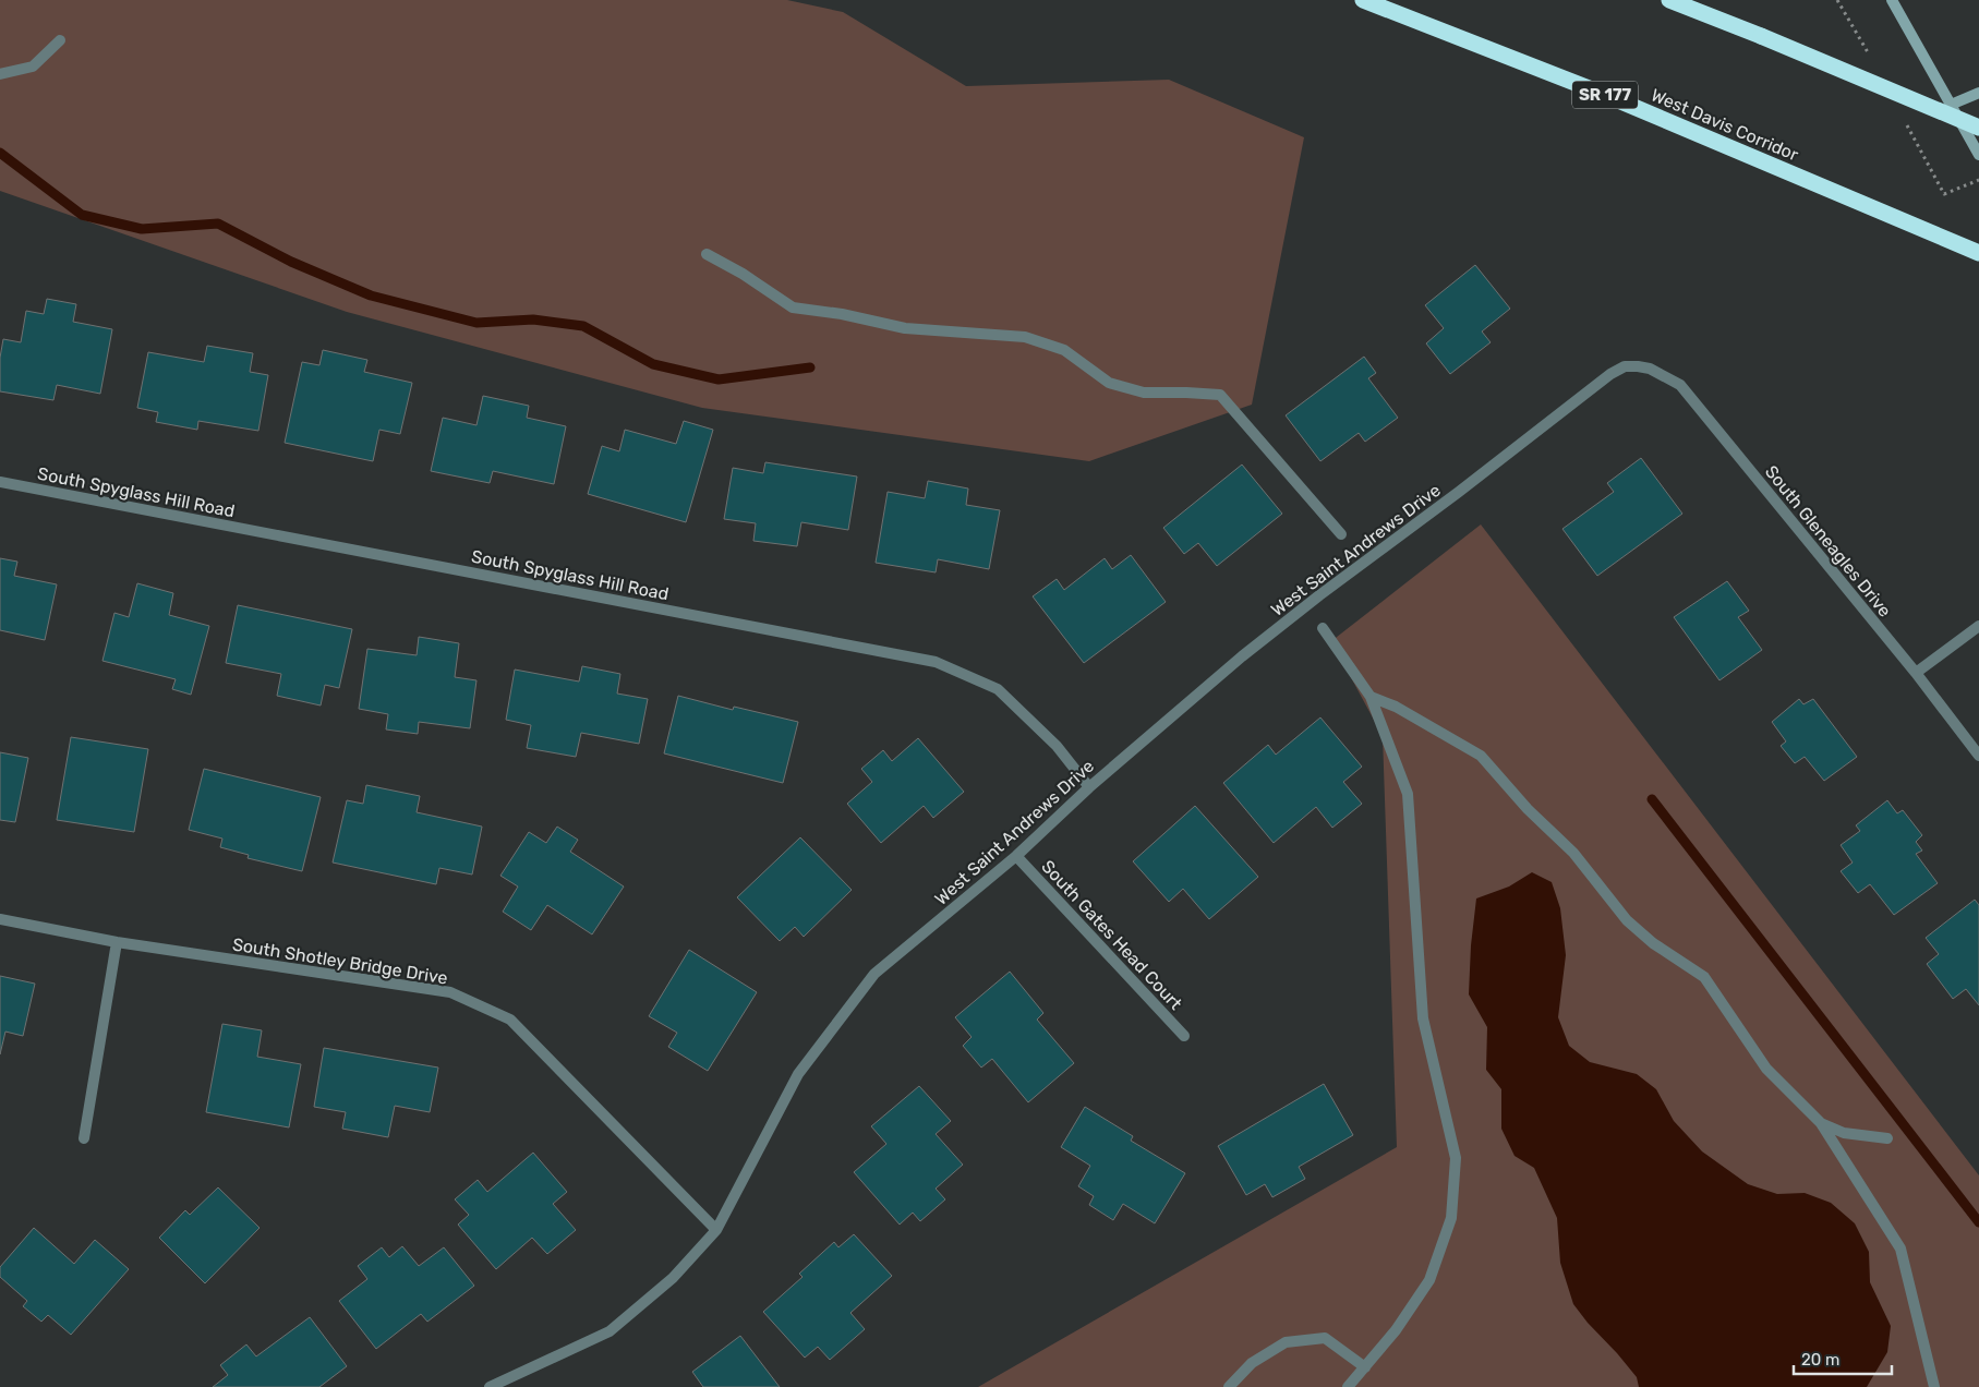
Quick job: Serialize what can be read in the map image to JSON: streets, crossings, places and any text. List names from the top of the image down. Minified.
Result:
{"streets":{"highway":["SR 177","West Davis Corridor"],"street":["South Spyglass Hill Road","South Gleneagles Drive","West Saint Andrews Drive","South Gates Head Court","South Shotley Bridge Drive"]},"crossings":[["South Spyglass Hill Road","West Saint Andrews Drive"],["South Gleneagles Drive","West Saint Andrews Drive"],["West Saint Andrews Drive","South Gates Head Court"],["West Saint Andrews Drive","South Shotley Bridge Drive"]],"scale_bar":"20 m"}
